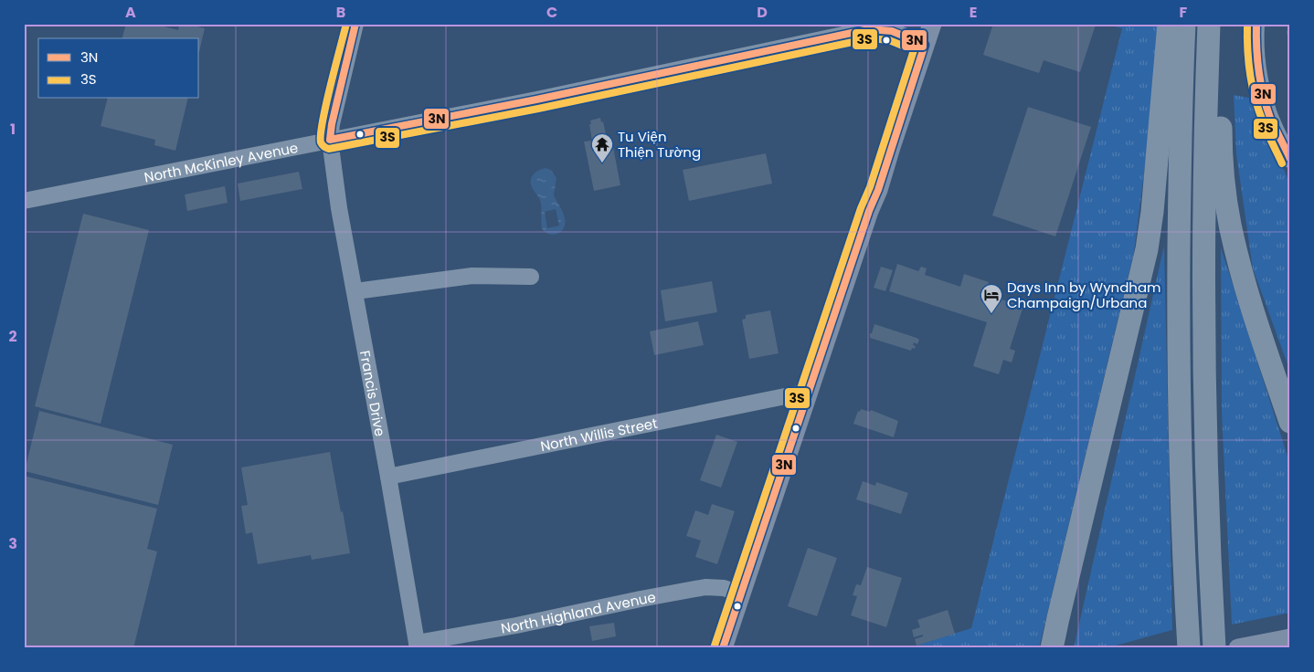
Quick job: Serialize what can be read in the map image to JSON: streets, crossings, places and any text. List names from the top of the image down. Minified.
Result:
{"streets":{"street":["North McKinley Avenue","Francis Drive","North Willis Street","North Highland Avenue"]},"crossings":[["North McKinley Avenue","Francis Drive"],["Francis Drive","North Willis Street"],["Francis Drive","North Highland Avenue"]],"places":{"temple":["Tu Viện Thiện Tường"],"hotel":["Days Inn by Wyndham Champaign/Urbana"]},"lines":["transit line 3N","transit line 3S"],"legend":["3N","3S"],"grid":{"columns":["A","B","C","D","E","F"],"rows":["1","2","3"]}}
